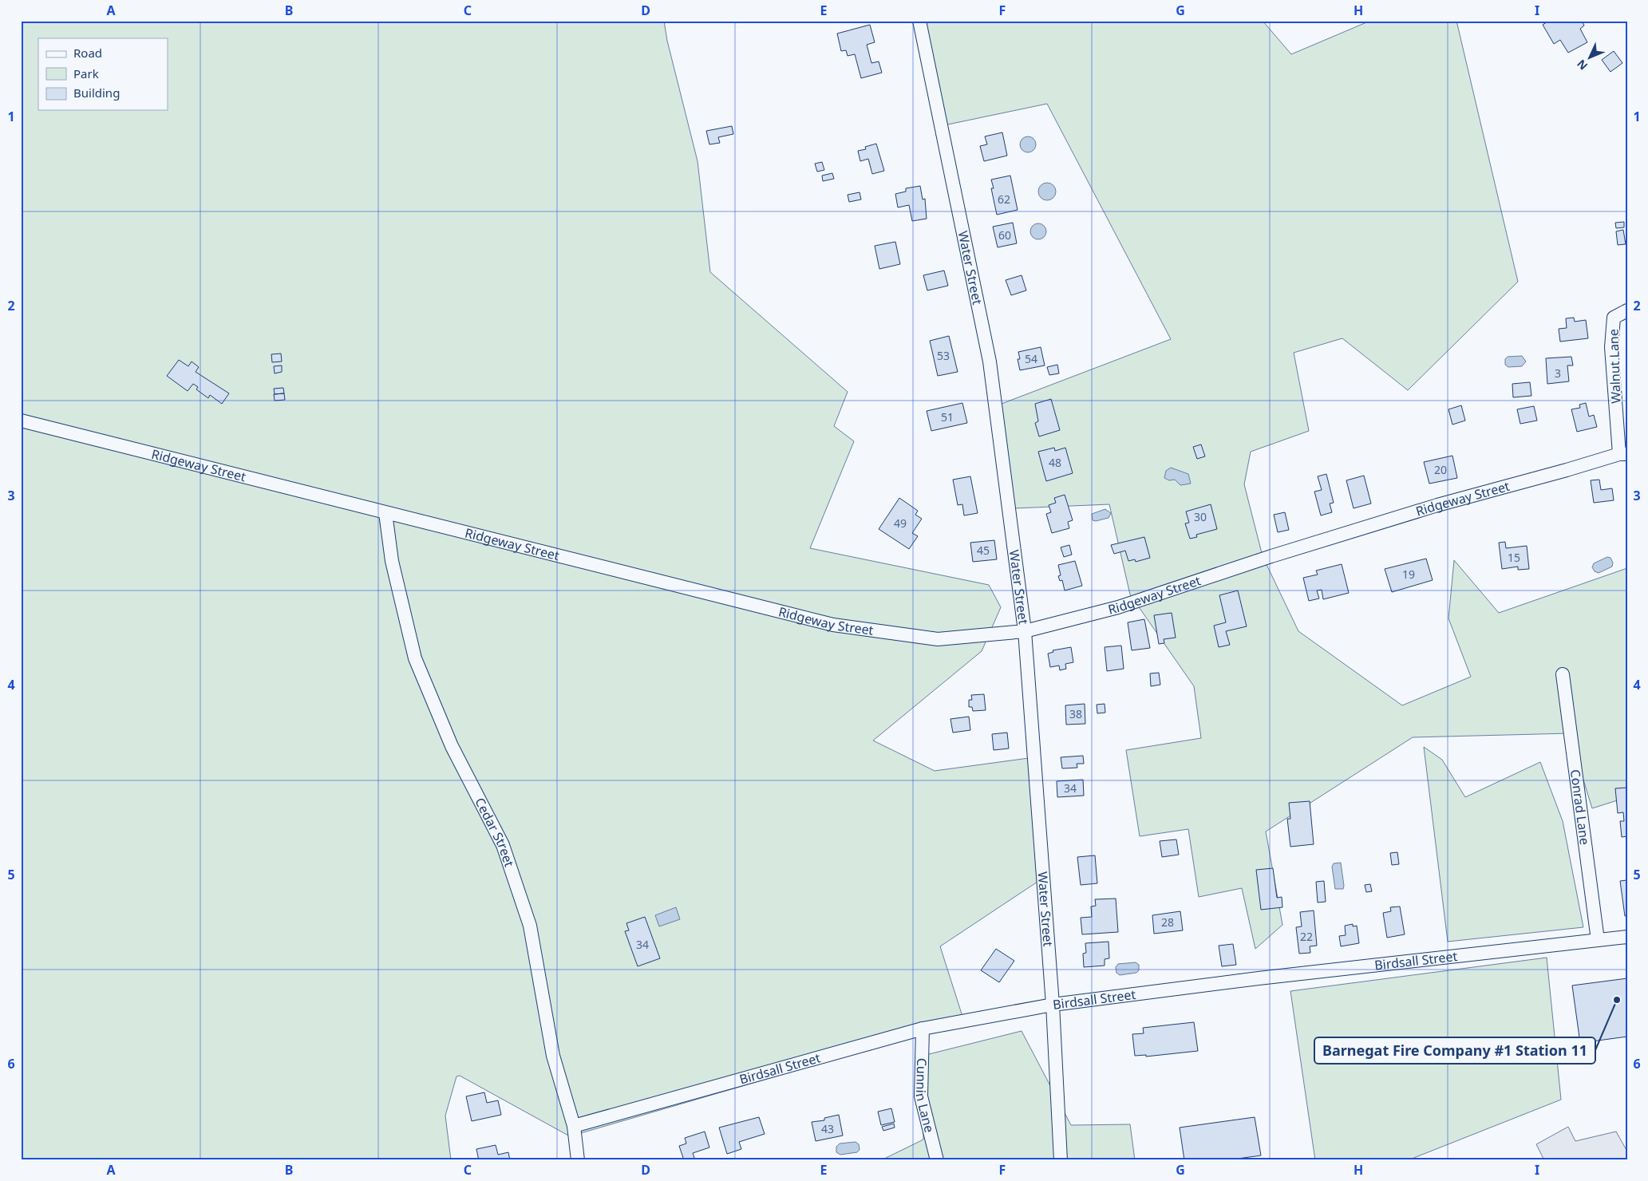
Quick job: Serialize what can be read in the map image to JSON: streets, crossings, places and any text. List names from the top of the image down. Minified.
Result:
{"streets":{"street":["Water Street","Walnut Lane","Ridgeway Street","Conrad Lane","Cedar Street","Birdsall Street","Cunnin Lane"]},"crossings":[["Water Street","Ridgeway Street"],["Water Street","Birdsall Street"],["Walnut Lane","Ridgeway Street"],["Ridgeway Street","Cedar Street"],["Conrad Lane","Birdsall Street"],["Cedar Street","Birdsall Street"],["Birdsall Street","Cunnin Lane"]],"places":["Barnegat Fire Company #1 Station 11"],"house_numbers":["62","60","53","54","3","51","48","20","30","49","45","15","19","38","34","28","22","34","43"],"legend":["Road","Park","Building"],"north":"bottom left","grid":{"columns":["A","B","C","D","E","F","G","H","I"],"rows":["1","2","3","4","5","6"]}}
